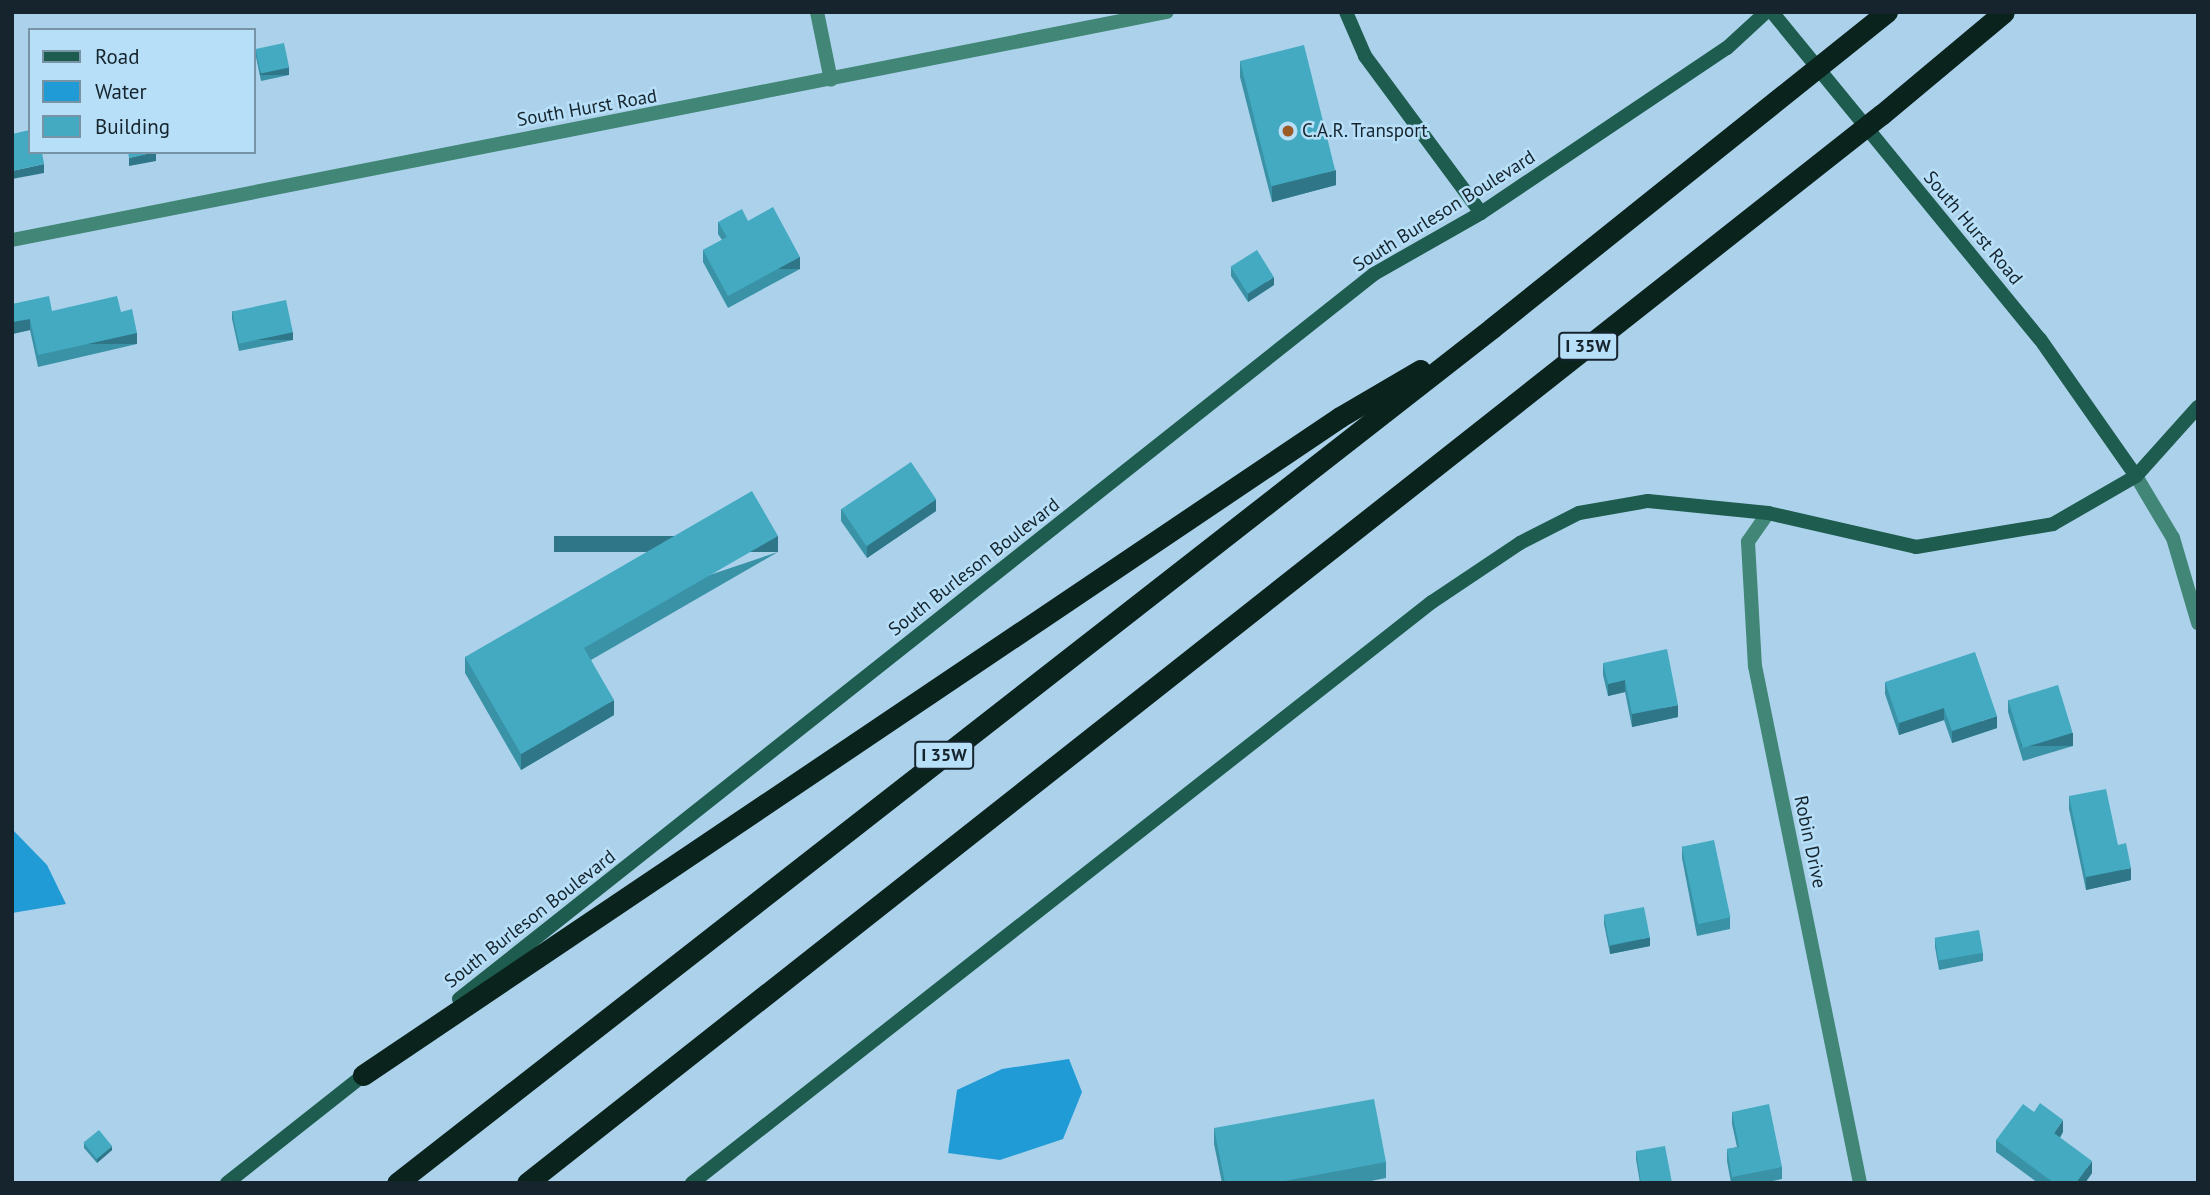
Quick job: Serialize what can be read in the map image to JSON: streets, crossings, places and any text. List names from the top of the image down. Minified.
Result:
{"streets":{"highway":["I 35W"],"main road":["South Hurst Road","South Burleson Boulevard"],"street":["Robin Drive"]},"places":["C.A.R. Transport"],"legend":["Road","Water","Building"]}
